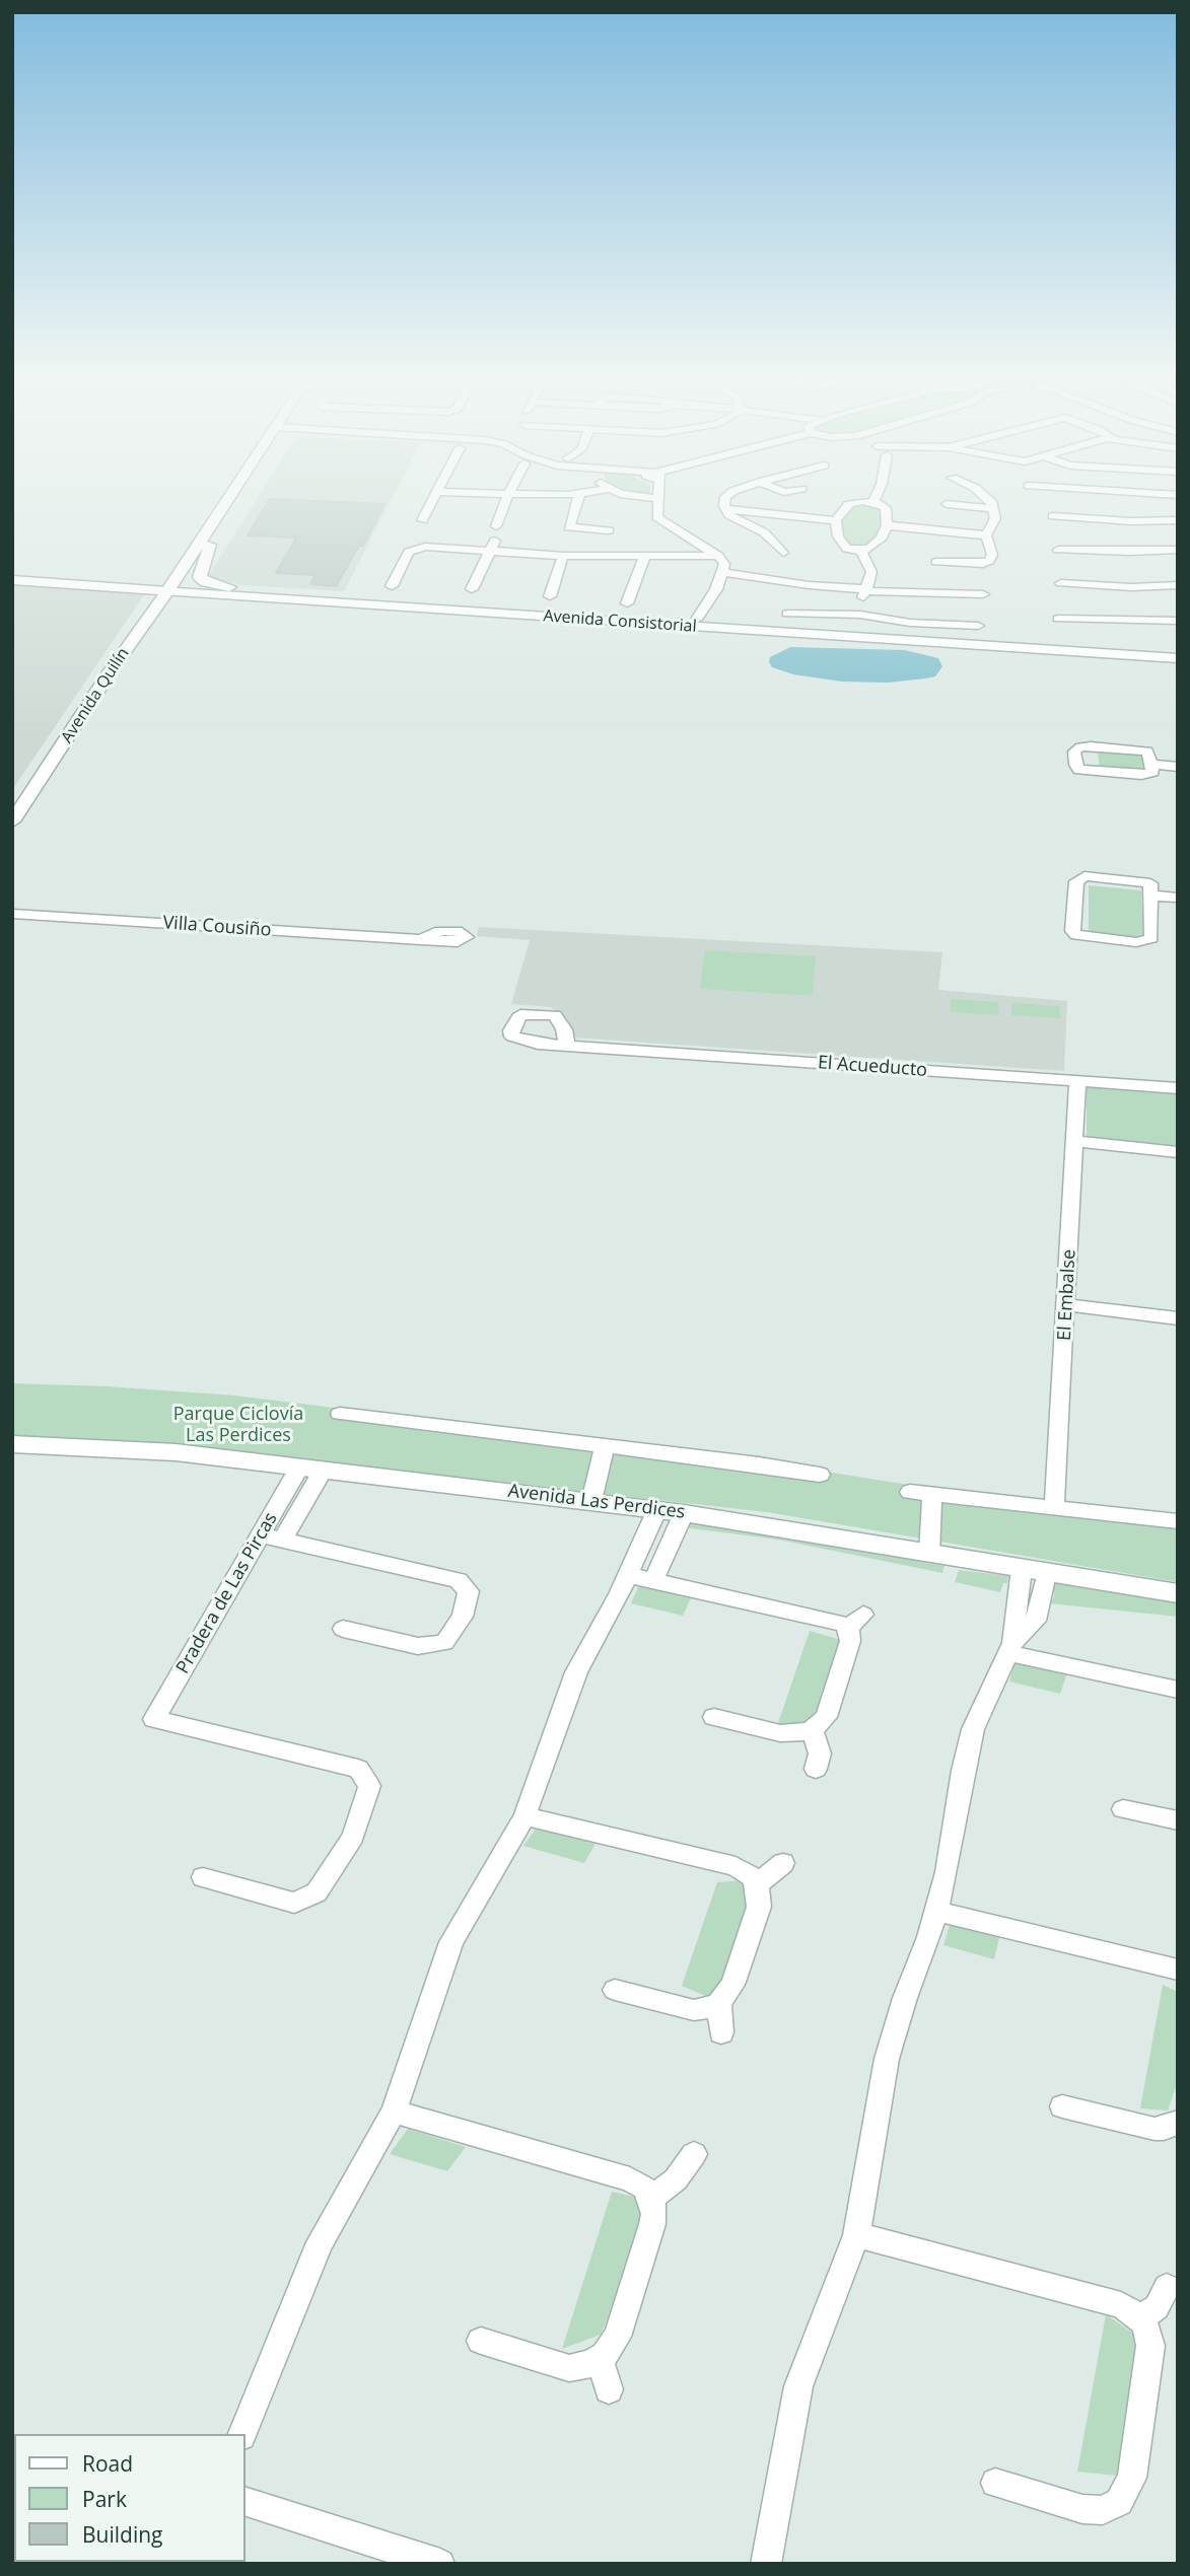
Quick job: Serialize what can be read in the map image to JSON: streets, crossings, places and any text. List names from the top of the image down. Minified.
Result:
{"streets":{"main road":["Avenida Consistorial","Avenida Quilín","Avenida Las Perdices"],"street":["Villa Cousiño","El Acueducto","El Embalse","Pradera de Las Pircas"]},"crossings":[["Avenida Consistorial","Avenida Quilín"],["El Acueducto","El Embalse"],["Avenida Las Perdices","Pradera de Las Pircas"]],"parks":["Parque Ciclovía Las Perdices"],"legend":["Road","Park","Building"]}
